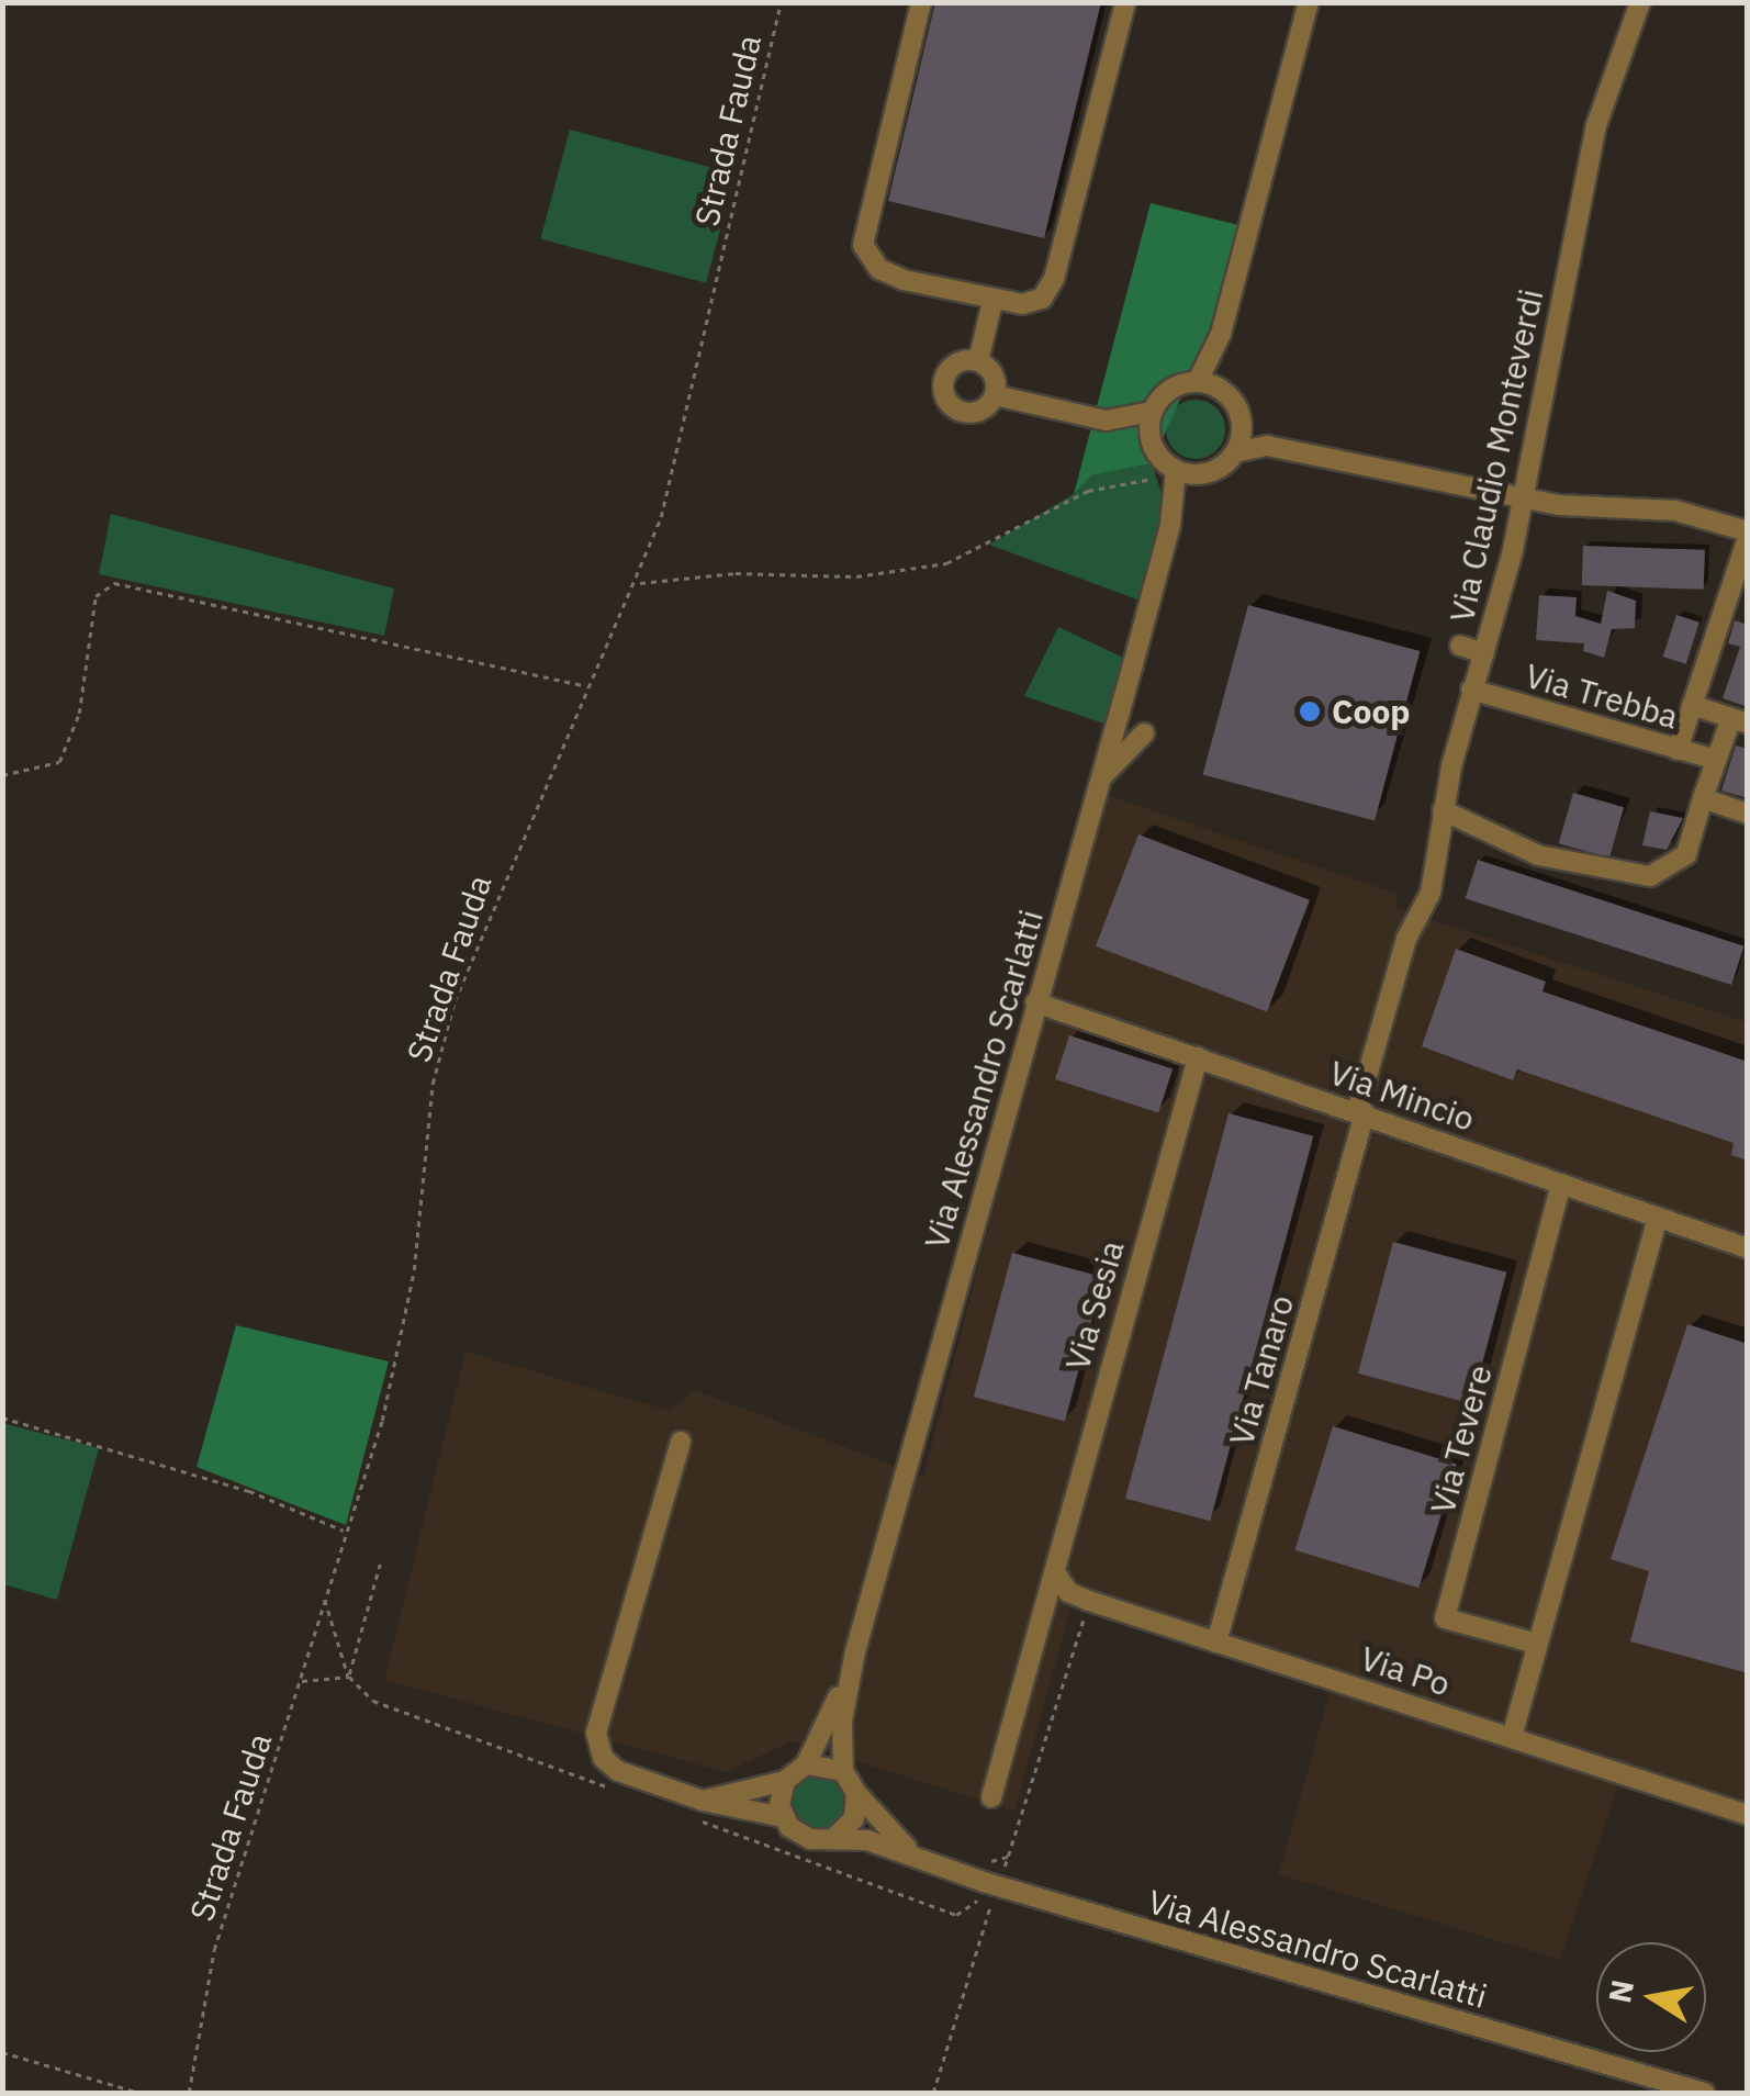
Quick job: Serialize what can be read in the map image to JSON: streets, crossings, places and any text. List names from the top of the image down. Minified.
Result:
{"streets":{"street":["Via Claudio Monteverdi","Via Trebba","Via Alessandro Scarlatti","Via Mincio","Via Sesia","Via Tanaro","Via Tevere","Via Po"],"path":["Strada Fauda"]},"crossings":[["Via Claudio Monteverdi","Via Trebba"],["Via Claudio Monteverdi","Via Mincio"],["Via Claudio Monteverdi","Via Tanaro"],["Via Alessandro Scarlatti","Via Mincio"],["Via Mincio","Via Sesia"],["Via Mincio","Via Tanaro"],["Via Mincio","Via Tevere"],["Via Sesia","Via Po"],["Via Tanaro","Via Po"]],"places":["Coop"],"north":"left"}
